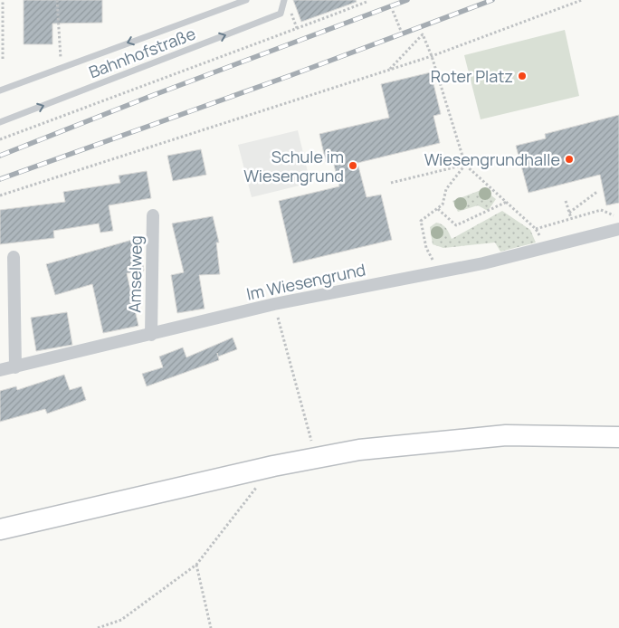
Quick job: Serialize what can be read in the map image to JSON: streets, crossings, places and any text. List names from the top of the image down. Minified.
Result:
{"streets":{"street":["Amselweg","Im Wiesengrund"],"lane":["Bahnhofstraße"]},"crossings":[["Amselweg","Im Wiesengrund"]],"places":["Roter Platz","Wiesengrundhalle","Schule im Wiesengrund"]}
